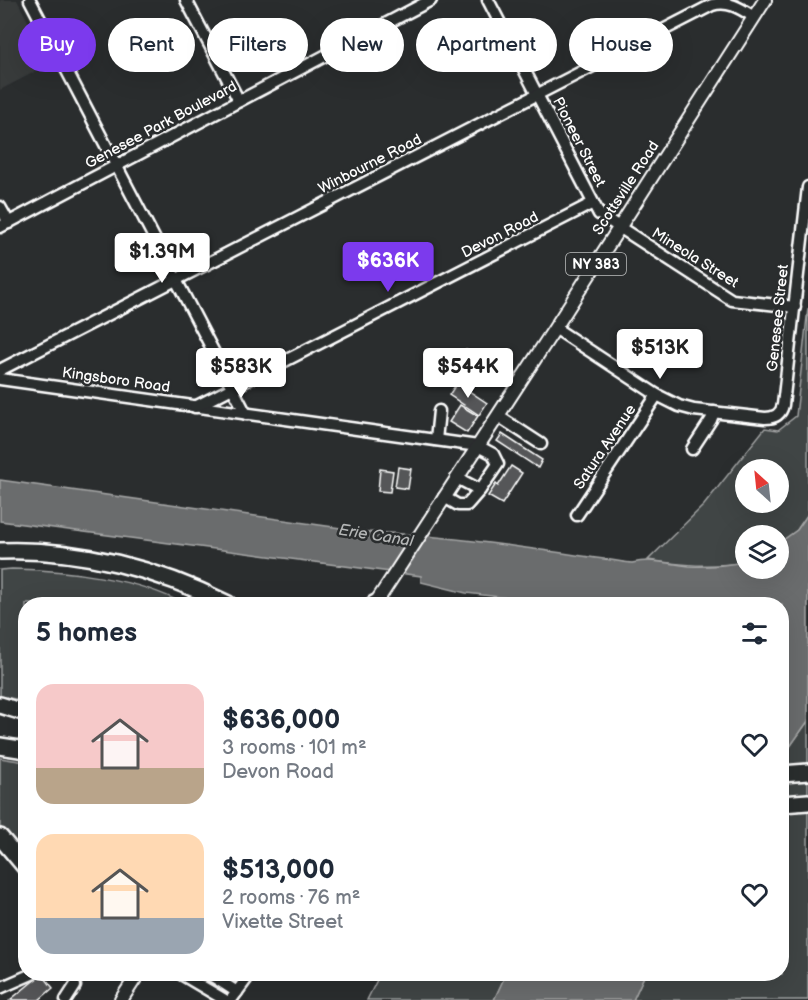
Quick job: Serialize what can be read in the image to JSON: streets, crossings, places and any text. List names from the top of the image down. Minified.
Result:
{"streets":{"main road":["Scottsville Road","NY 383"],"street":["Genesee Park Boulevard","Pioneer Street","Winbourne Road","Devon Road","Mineola Street","Genesee Street","Kingsboro Road","Satura Avenue"]},"crossings":[["Pioneer Street","Winbourne Road"],["Pioneer Street","Scottsville Road"],["Pioneer Street","Devon Road"],["Pioneer Street","Mineola Street"],["Winbourne Road","Scottsville Road"],["Scottsville Road","Mineola Street"],["Scottsville Road","Kingsboro Road"],["Devon Road","Kingsboro Road"],["Mineola Street","Genesee Street"]],"water":["Erie Canal"],"north":"top left","page":{"chip":["Buy","Rent","Filters","New","Apartment","House"],"price":["$1.39M","$636K","$513K","$583K","$544K"],"heading":"5 homes","list":[{"name":"$636,000","note":"3 rooms · 101 m² · Devon Road"},{"name":"$513,000","note":"2 rooms · 76 m² · Vixette Street"}]}}
